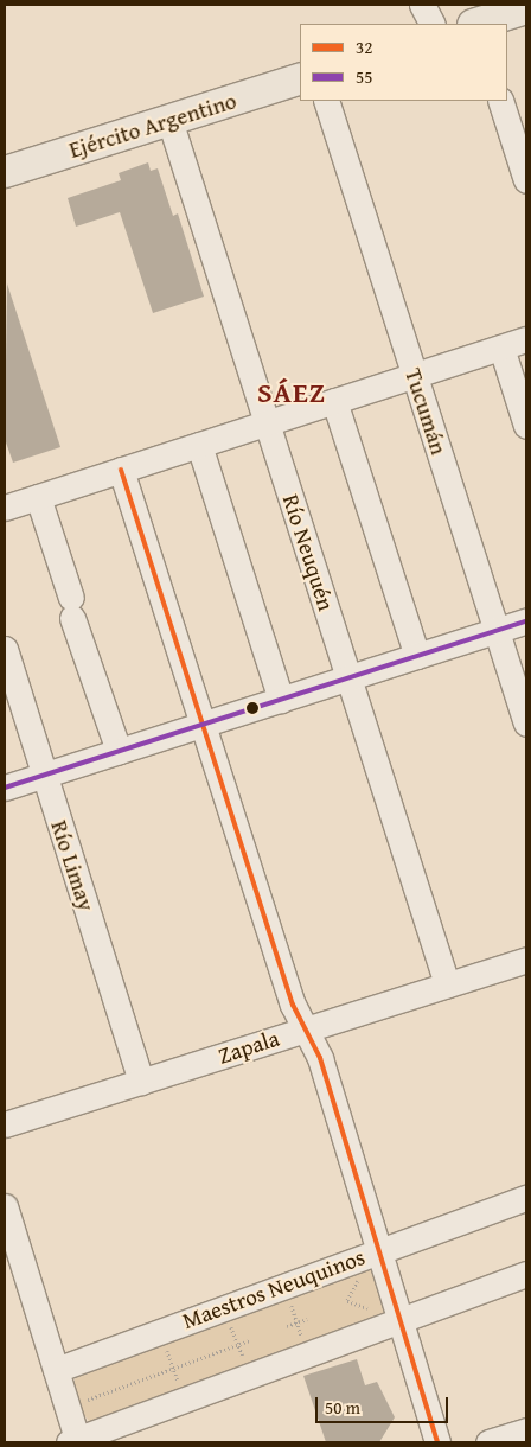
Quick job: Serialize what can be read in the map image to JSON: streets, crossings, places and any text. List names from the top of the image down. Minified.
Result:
{"streets":{"main road":["Ejército Argentino"],"street":["Tucumán","Río Neuquén","Río Limay","Zapala","Maestros Neuquinos"]},"crossings":[["Ejército Argentino","Río Neuquén"],["Río Neuquén","Zapala"],["Río Limay","Zapala"]],"districts":["SÁEZ"],"lines":["transit line 32","transit line 55"],"legend":["32","55"],"scale_bar":"50 m"}
